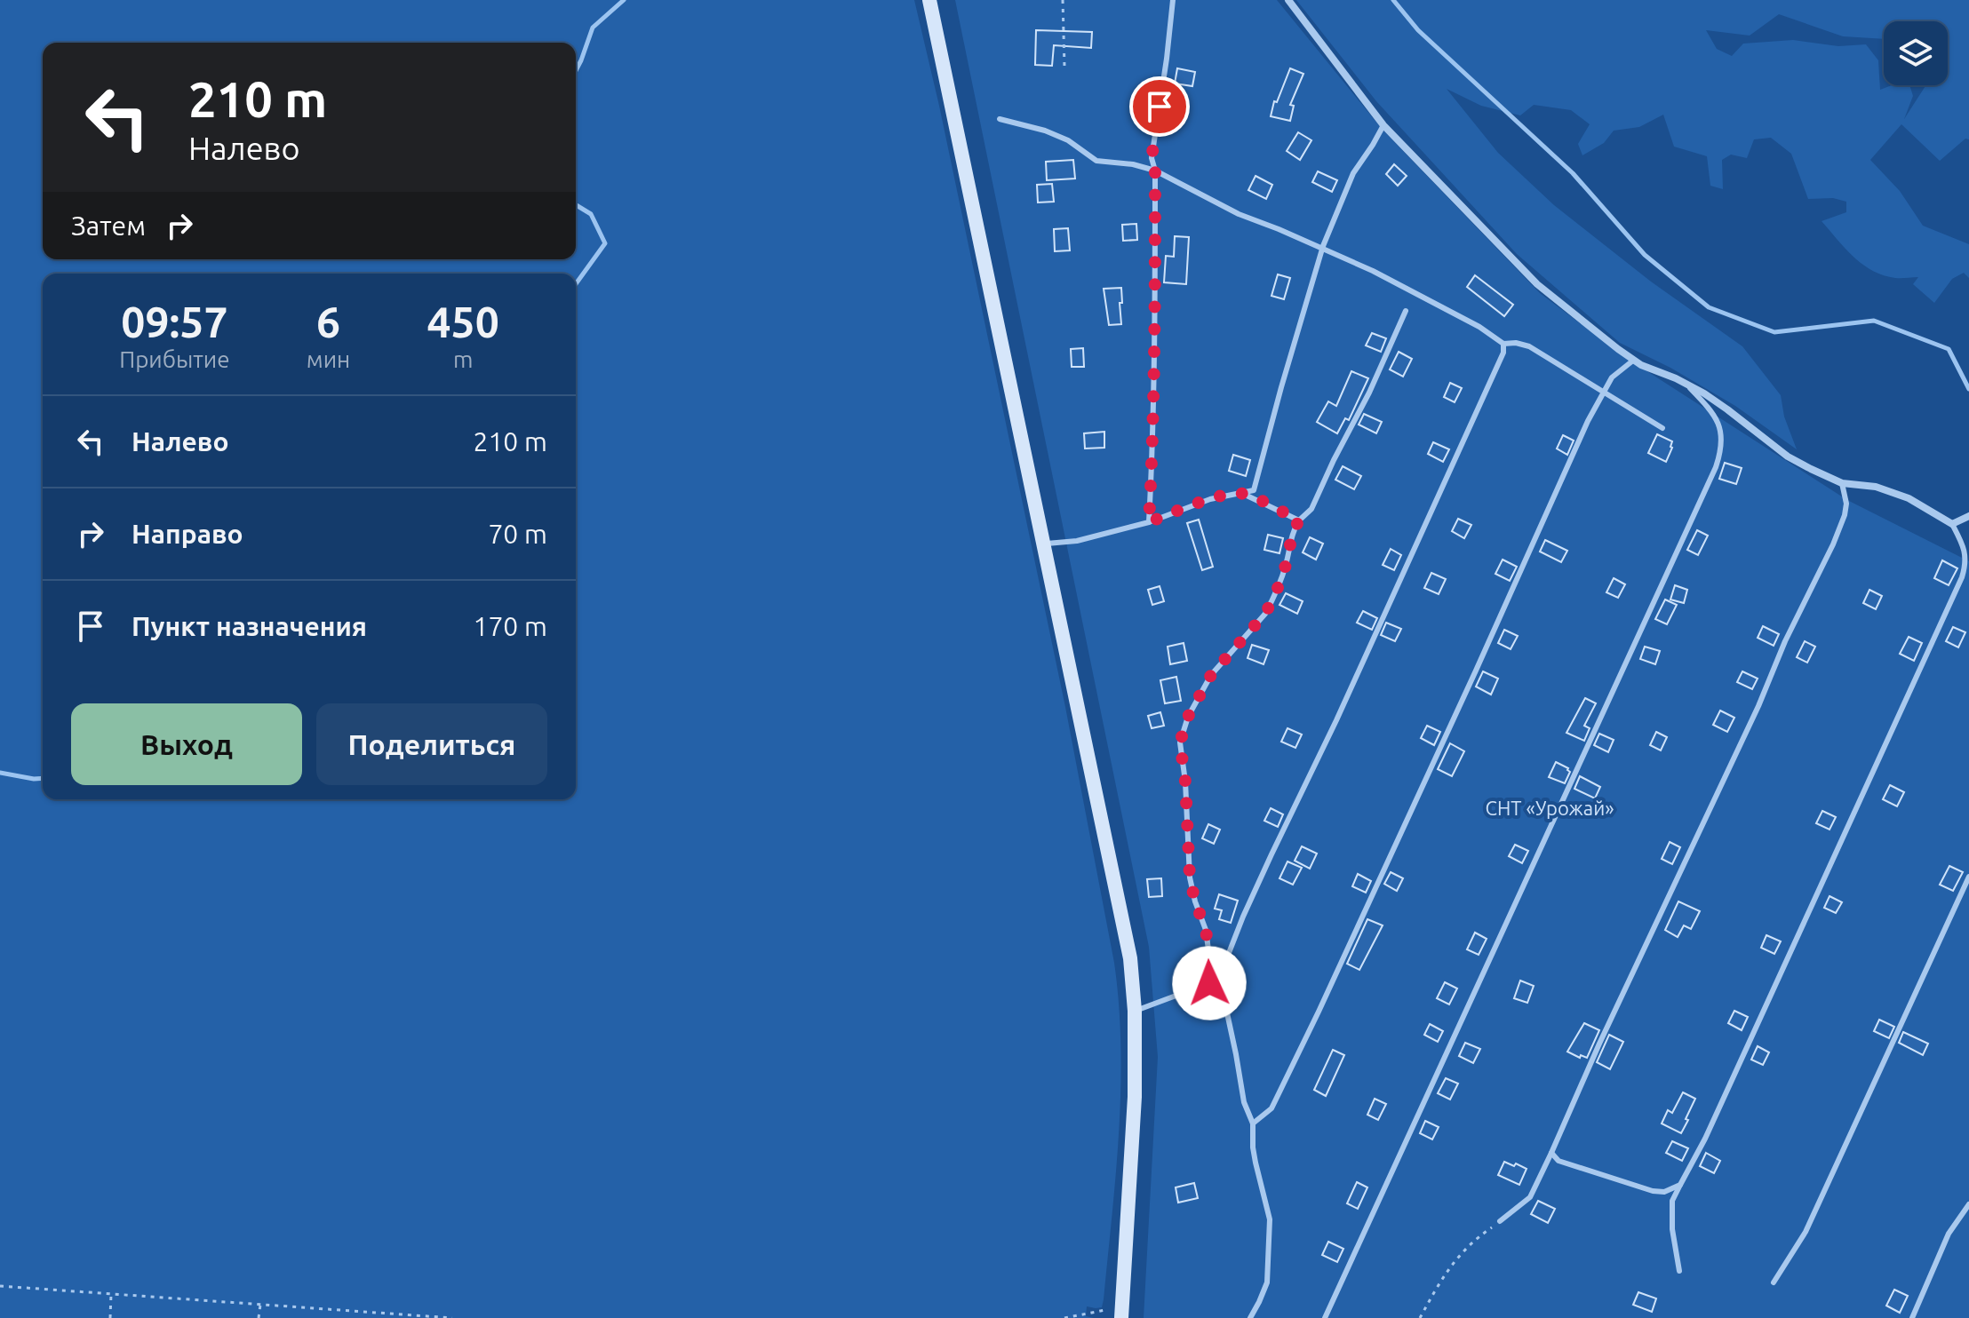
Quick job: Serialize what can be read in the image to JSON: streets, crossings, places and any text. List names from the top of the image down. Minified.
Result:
{"parks":["СНТ «Урожай»"],"page":{"turn":["210 m","Налево"],"then":"Затем","eta":["09:57","Прибытие","6","мин","450","m"],"list":[{"name":"Налево","value":"210 m"},{"name":"Направо","value":"70 m"},{"name":"Пункт назначения","value":"170 m"}],"buttons":["Выход","Поделиться"]}}
